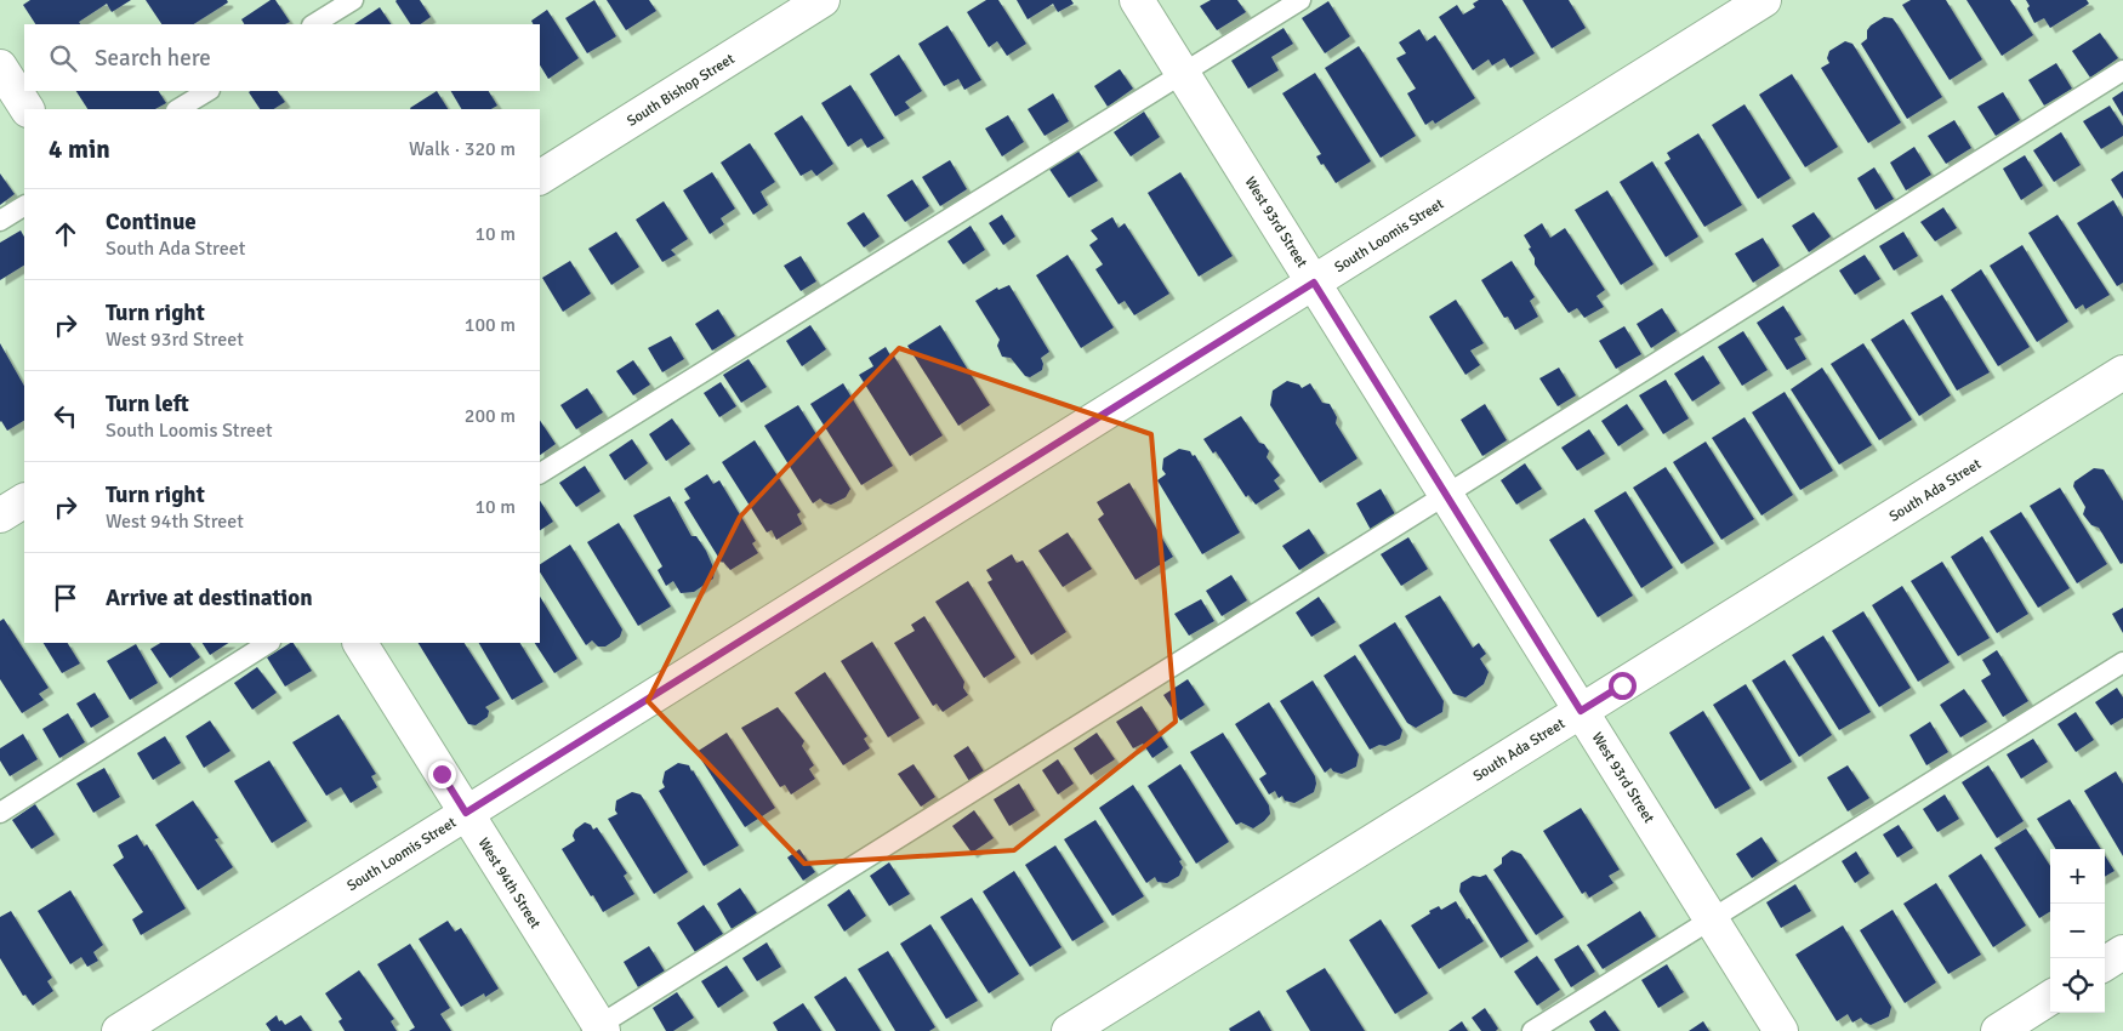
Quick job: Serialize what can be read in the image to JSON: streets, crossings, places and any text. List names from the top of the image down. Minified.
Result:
{"streets":{"street":["South Bishop Street","West 93rd Street","South Loomis Street","South Ada Street","West 94th Street"]},"crossings":[["West 93rd Street","South Loomis Street"],["West 93rd Street","South Ada Street"],["South Loomis Street","West 94th Street"]],"page":{"search":"Search here","heading":["4 min","Walk · 320 m"],"list":[["Continue","South Ada Street","10 m"],["Turn right","West 93rd Street","100 m"],["Turn left","South Loomis Street","200 m"],["Turn right","West 94th Street","10 m"],"Arrive at destination"],"map_buttons":["+","−"]}}
